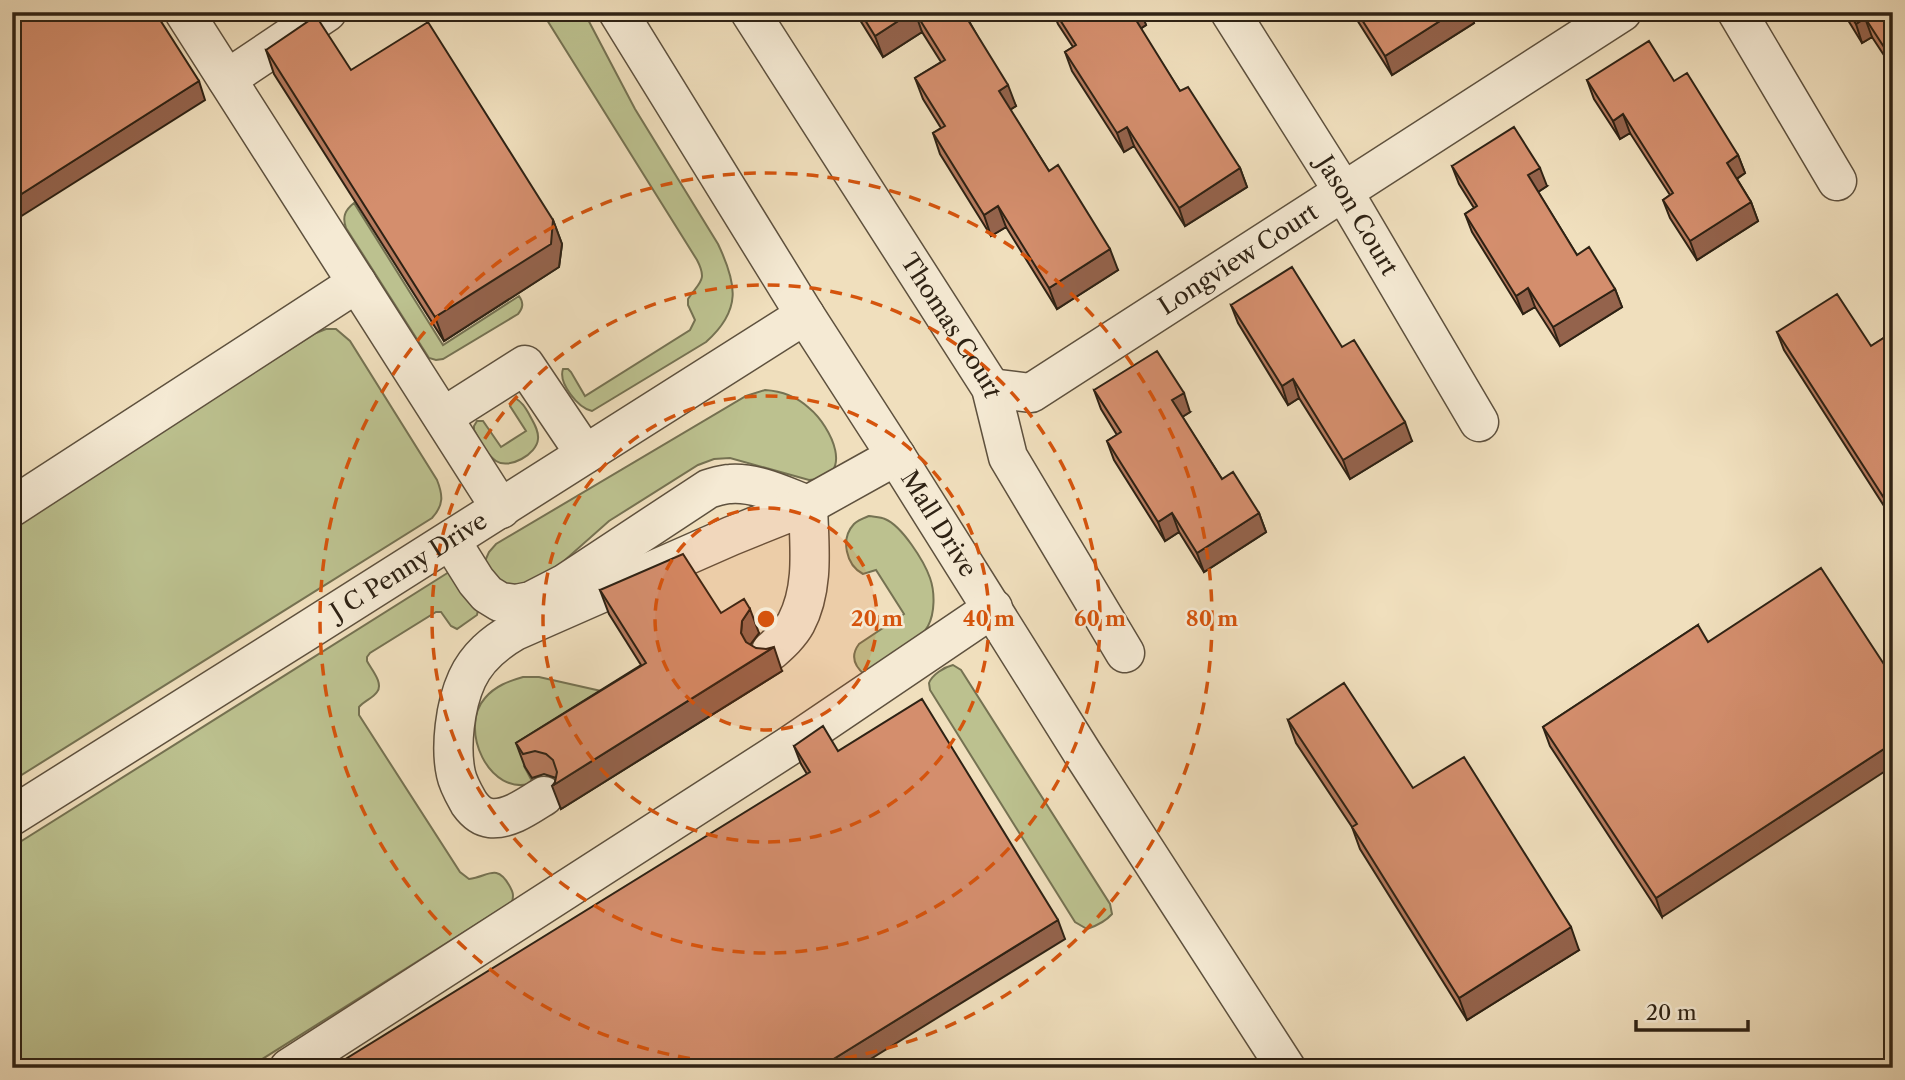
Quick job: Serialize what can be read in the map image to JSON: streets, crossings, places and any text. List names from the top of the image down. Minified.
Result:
{"streets":{"street":["Jason Court","Longview Court","Thomas Court","Mall Drive","J C Penny Drive"]},"crossings":[["Jason Court","Longview Court"],["Longview Court","Thomas Court"],["Mall Drive","J C Penny Drive"]],"scale_bar":"20 m","rings":["20 m","40 m","60 m","80 m"]}
